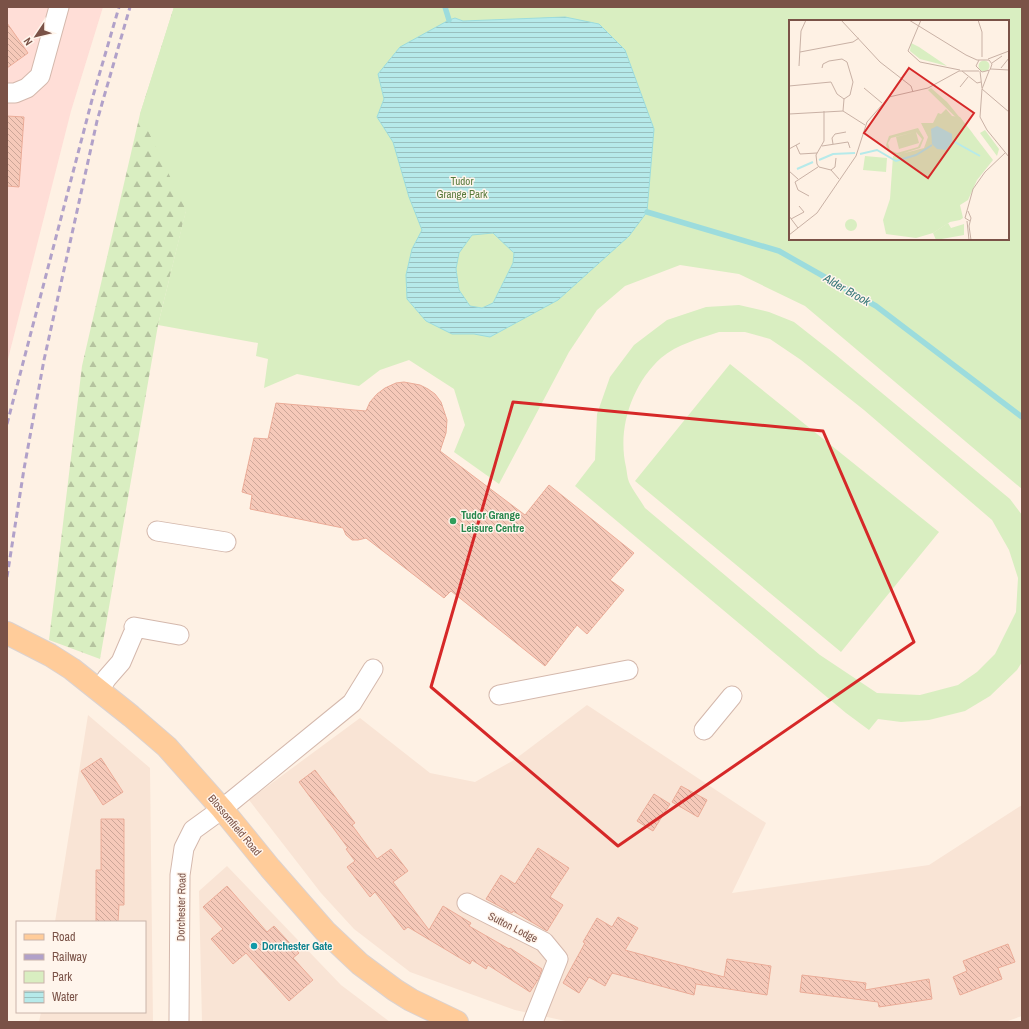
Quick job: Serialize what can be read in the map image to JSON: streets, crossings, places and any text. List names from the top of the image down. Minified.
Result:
{"streets":{"main road":["Blossomfield Road"],"street":["Dorchester Road","Sutton Lodge"]},"crossings":[["Blossomfield Road","Dorchester Road"]],"water":["Alder Brook"],"parks":["Tudor Grange Park"],"places":["Tudor Grange Leisure Centre","Dorchester Gate"],"legend":["Road","Railway","Park","Water"],"north":"bottom left"}
